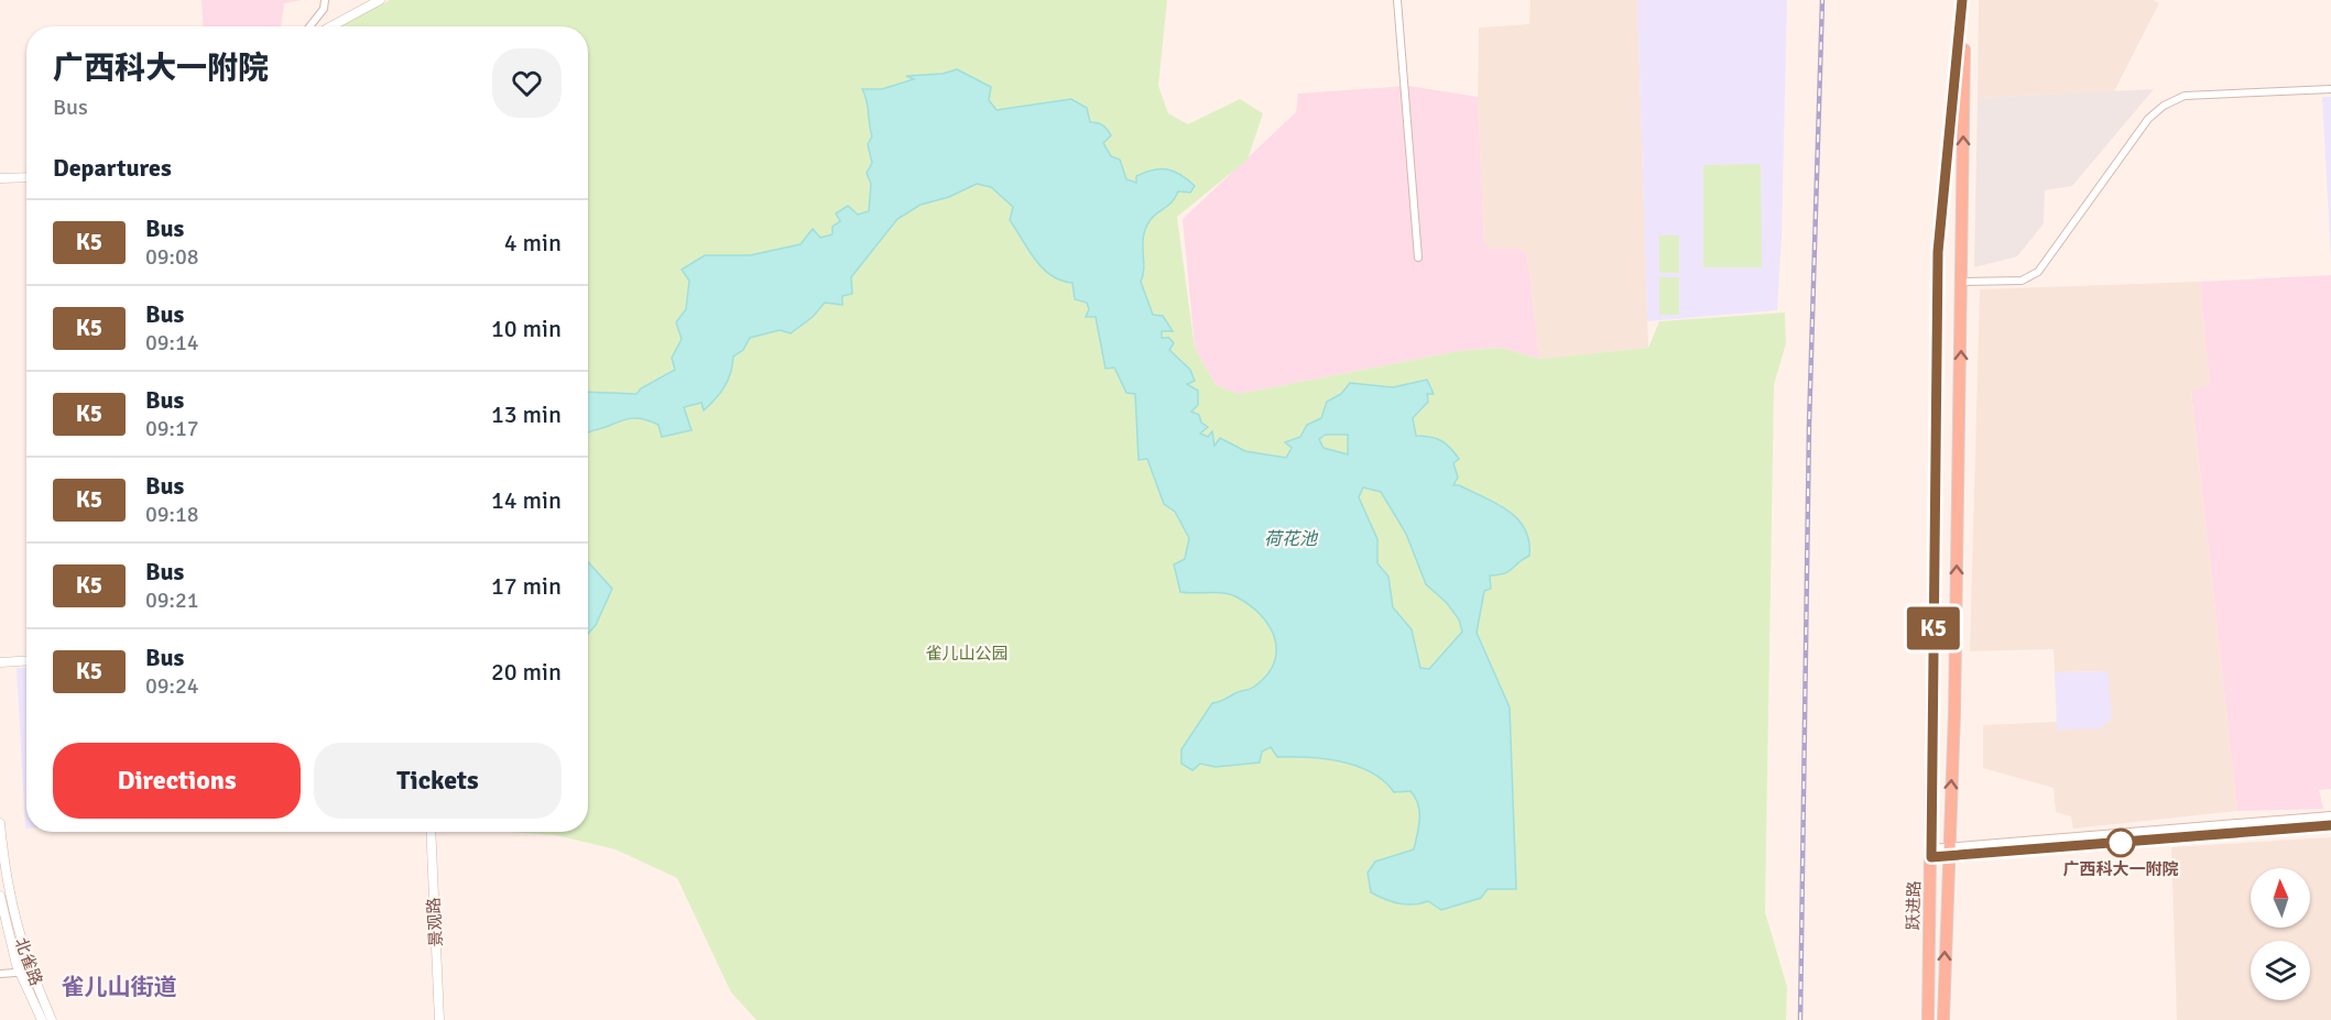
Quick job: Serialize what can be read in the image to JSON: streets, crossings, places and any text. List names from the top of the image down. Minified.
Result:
{"streets":{"highway":["跃进路"],"street":["景观路","北雀路"]},"districts":["雀儿山街道"],"water":["荷花池"],"parks":["雀儿山公园"],"places":["广西科大一附院"],"lines":["bus line K5"],"north":"top","page":{"on_map":"K5","heading":[["广西科大一附院","Bus"],"Departures"],"list":[{"mark":"K5","name":"Bus","note":"09:08","value":"4 min"},{"mark":"K5","name":"Bus","note":"09:14","value":"10 min"},{"mark":"K5","name":"Bus","note":"09:17","value":"13 min"},{"mark":"K5","name":"Bus","note":"09:18","value":"14 min"},{"mark":"K5","name":"Bus","note":"09:21","value":"17 min"},{"mark":"K5","name":"Bus","note":"09:24","value":"20 min"}],"buttons":["Directions","Tickets"]}}
